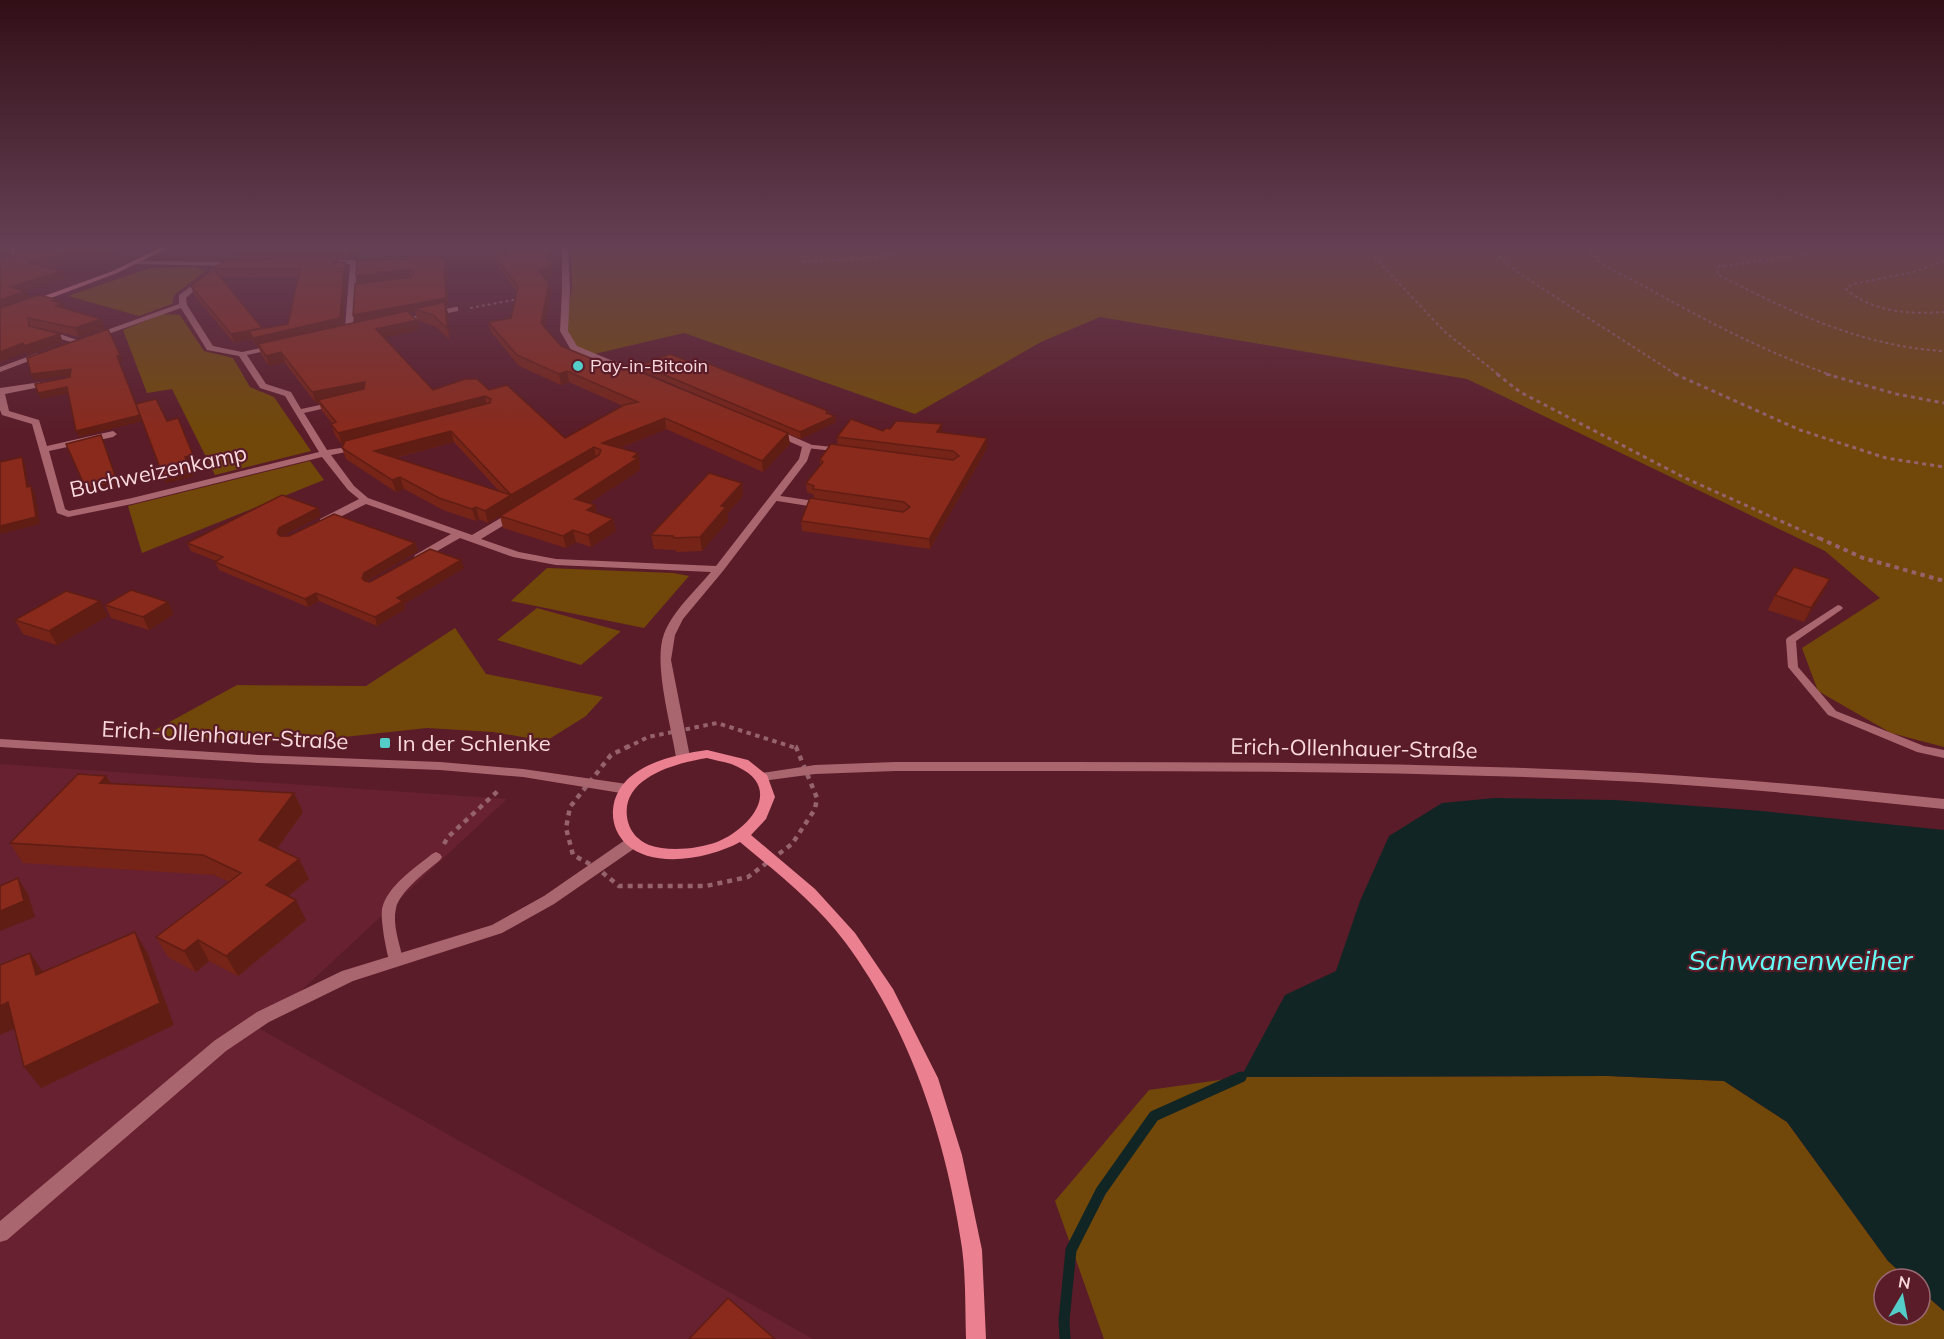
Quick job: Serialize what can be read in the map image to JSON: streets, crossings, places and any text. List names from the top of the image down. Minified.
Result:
{"streets":{"street":["Buchweizenkamp","Erich-Ollenhauer-Straße"]},"water":["Schwanenweiher"],"places":{"other":["Pay-in-Bitcoin"],"transit":["In der Schlenke"]},"north":"top"}
